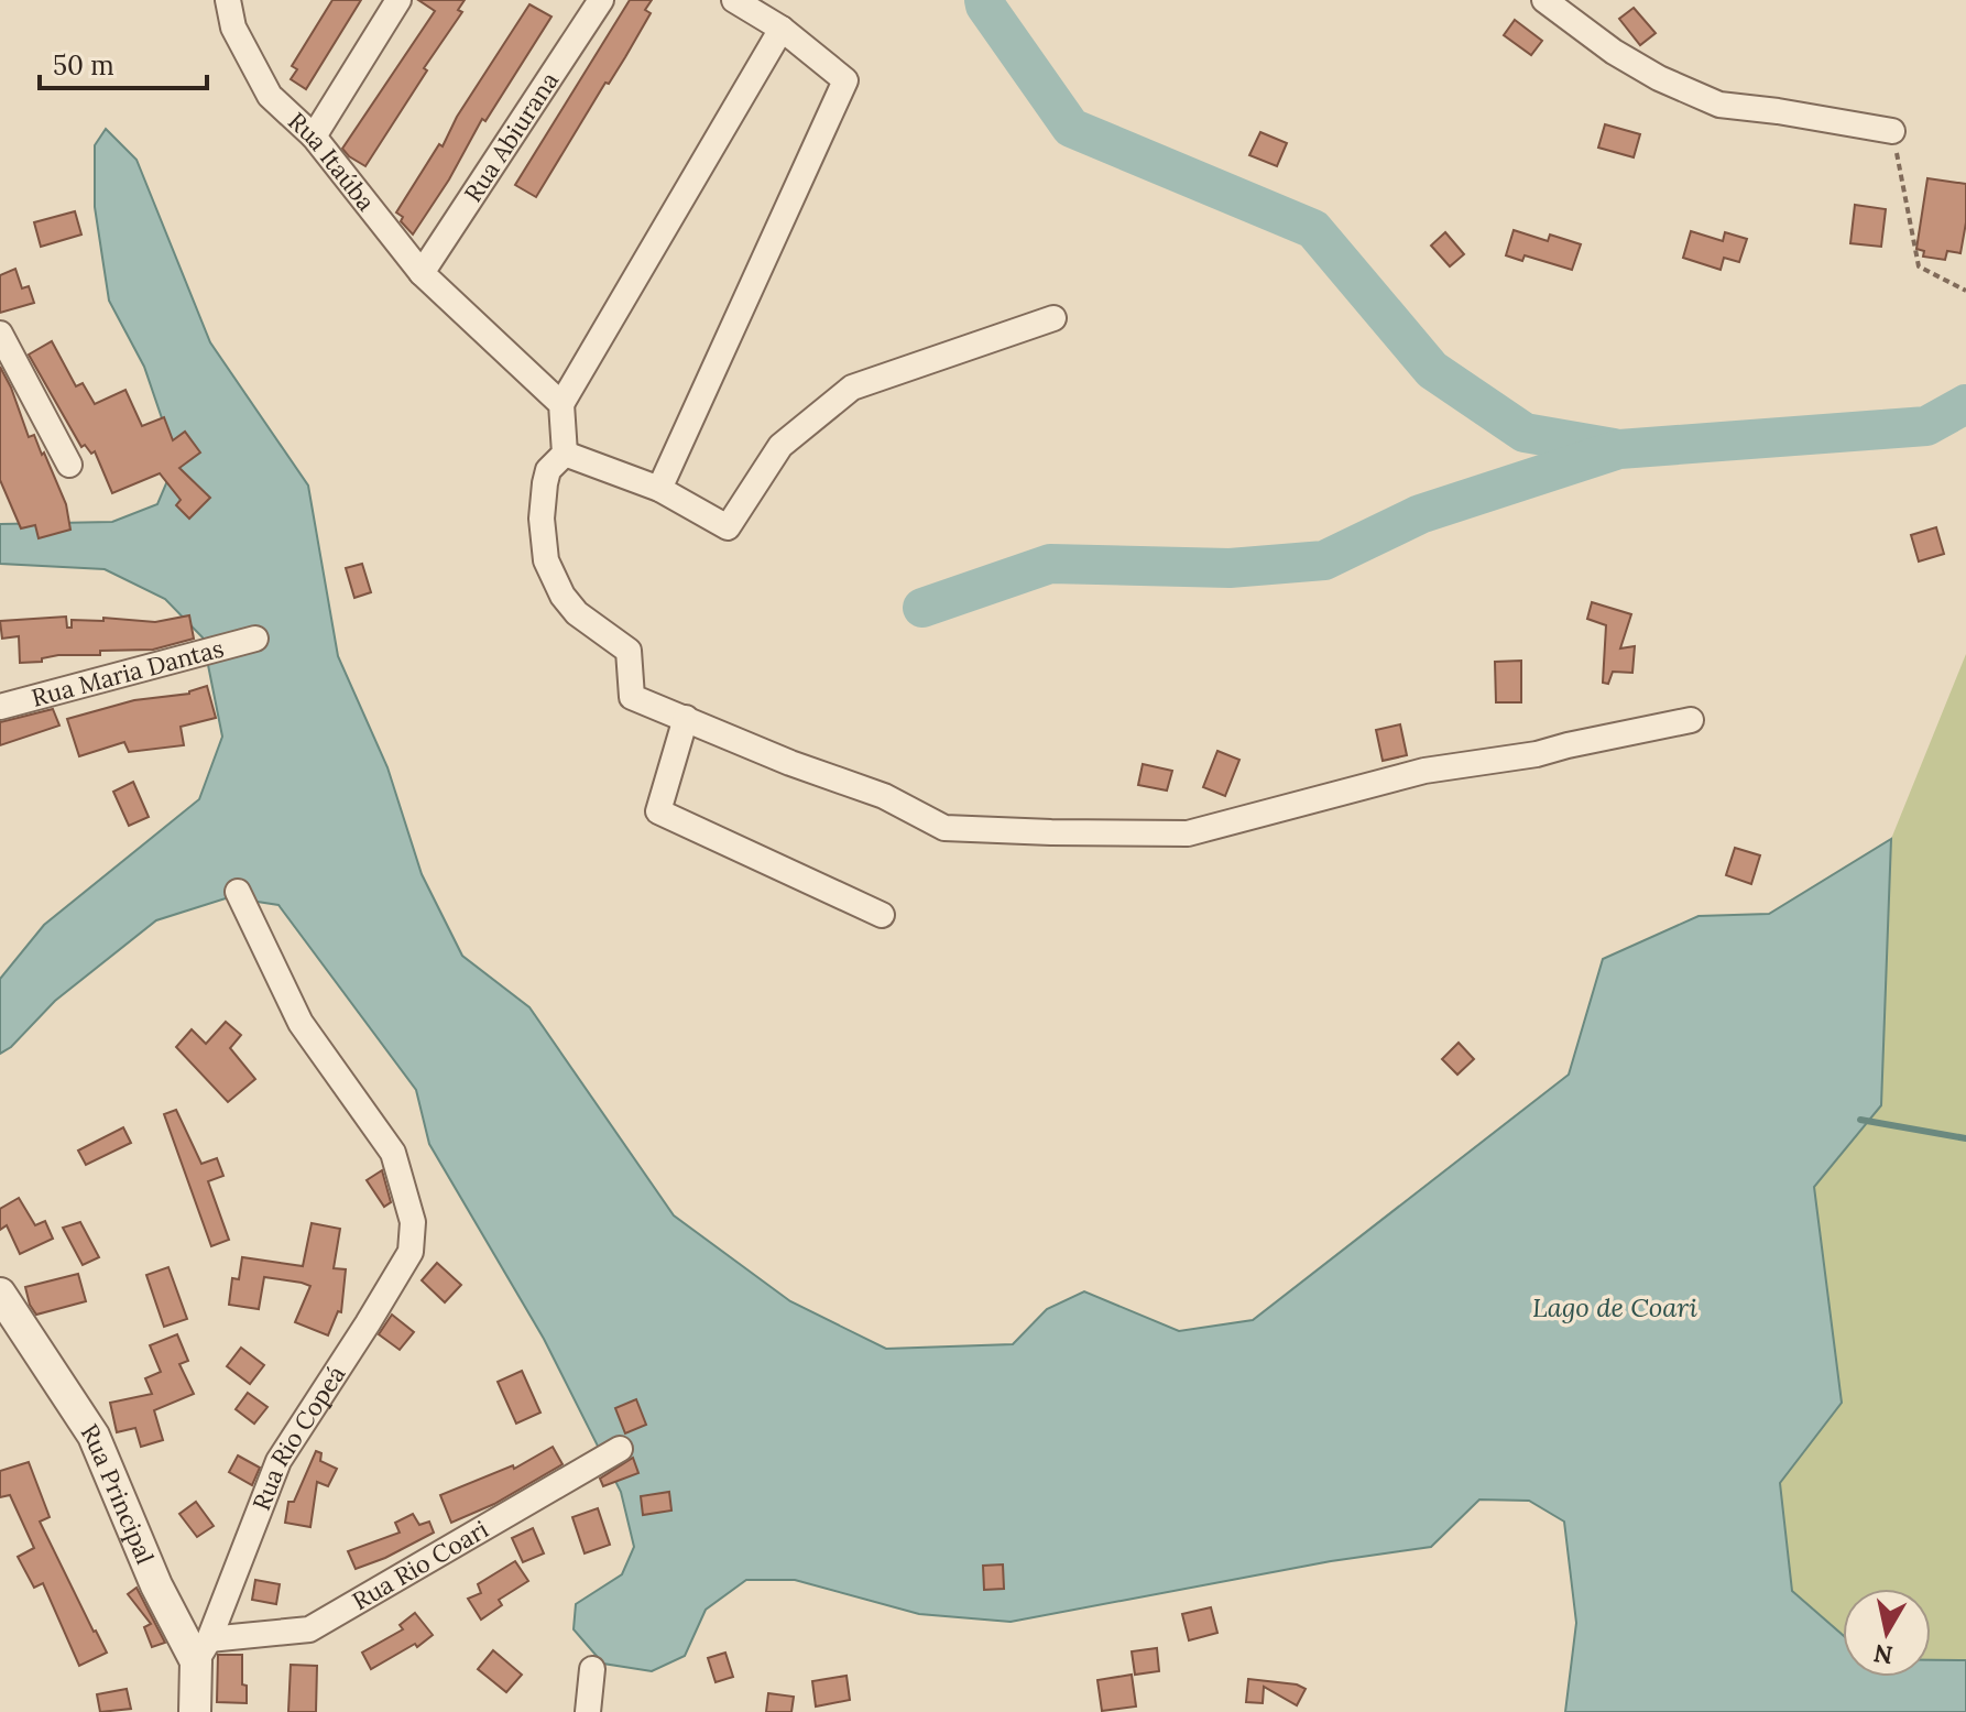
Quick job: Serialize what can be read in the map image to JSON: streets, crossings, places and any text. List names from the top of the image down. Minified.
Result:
{"streets":{"street":["Rua Abiurana","Rua Itaúba","Rua Maria Dantas","Rua Rio Copeá","Rua Principal","Rua Rio Coari"]},"crossings":[["Rua Abiurana","Rua Itaúba"],["Rua Rio Copeá","Rua Principal"],["Rua Rio Copeá","Rua Rio Coari"],["Rua Principal","Rua Rio Coari"]],"water":["Lago de Coari"],"scale_bar":"50 m","north":"bottom"}
